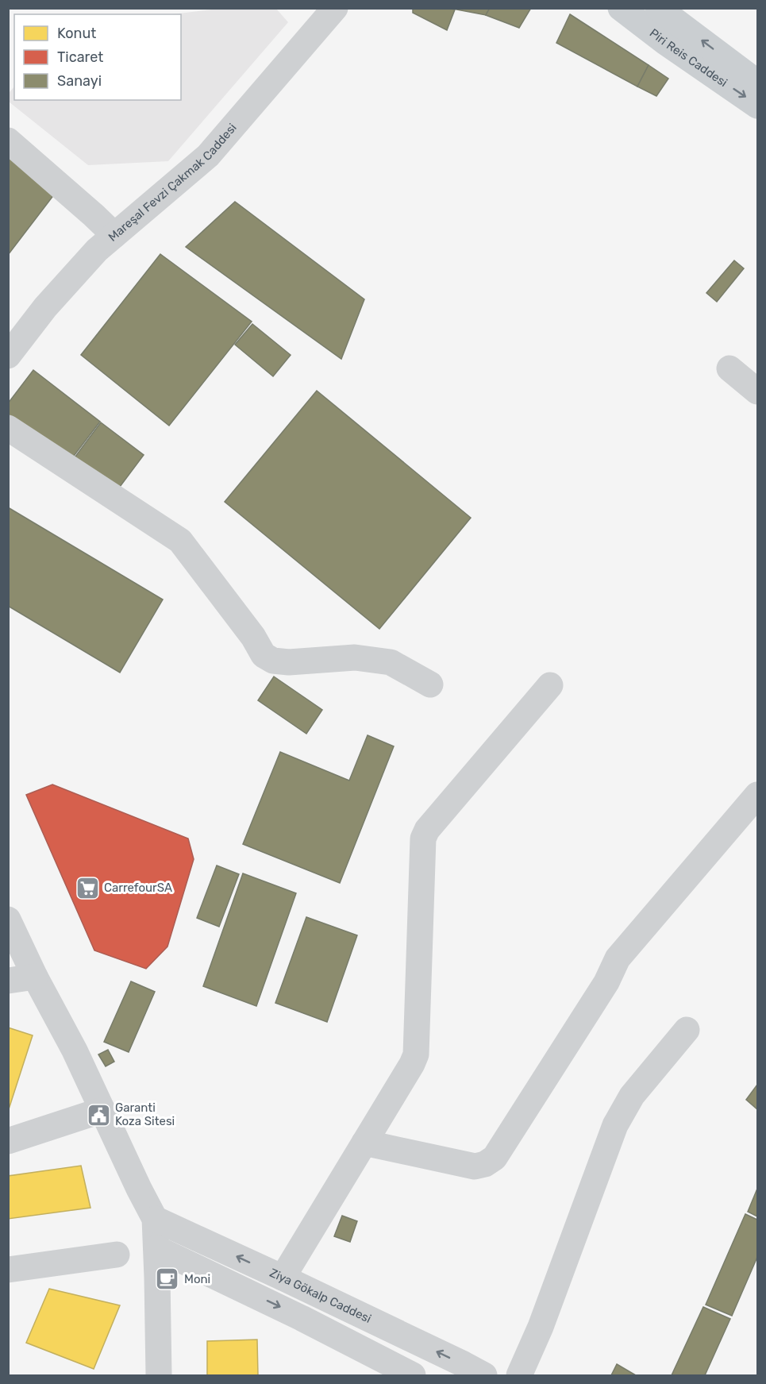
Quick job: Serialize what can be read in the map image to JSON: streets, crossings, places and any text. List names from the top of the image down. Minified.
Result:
{"streets":{"main road":["Piri Reis Caddesi"],"street":["Mareşal Fevzi Çakmak Caddesi","Ziya Gökalp Caddesi"]},"places":{"supermarket":["CarrefourSA"],"public building":["Garanti Koza Sitesi"],"cafe":["Moni"]},"legend":["Konut","Ticaret","Sanayi"]}
